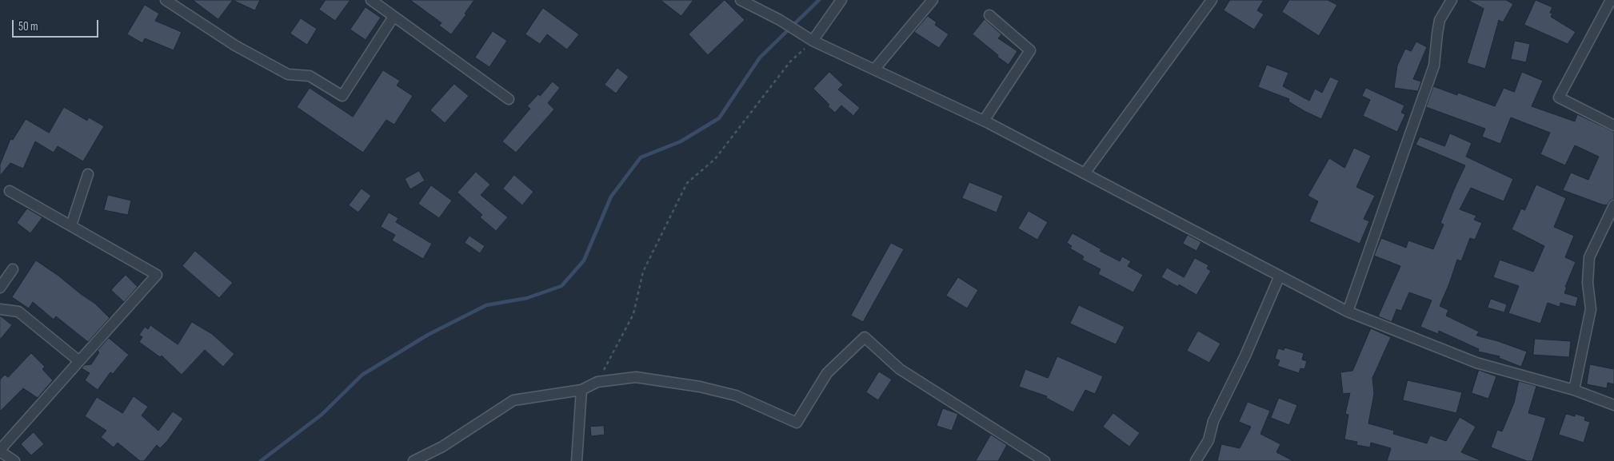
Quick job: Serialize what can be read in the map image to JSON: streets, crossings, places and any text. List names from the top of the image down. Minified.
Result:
{"scale_bar":"50 m"}
